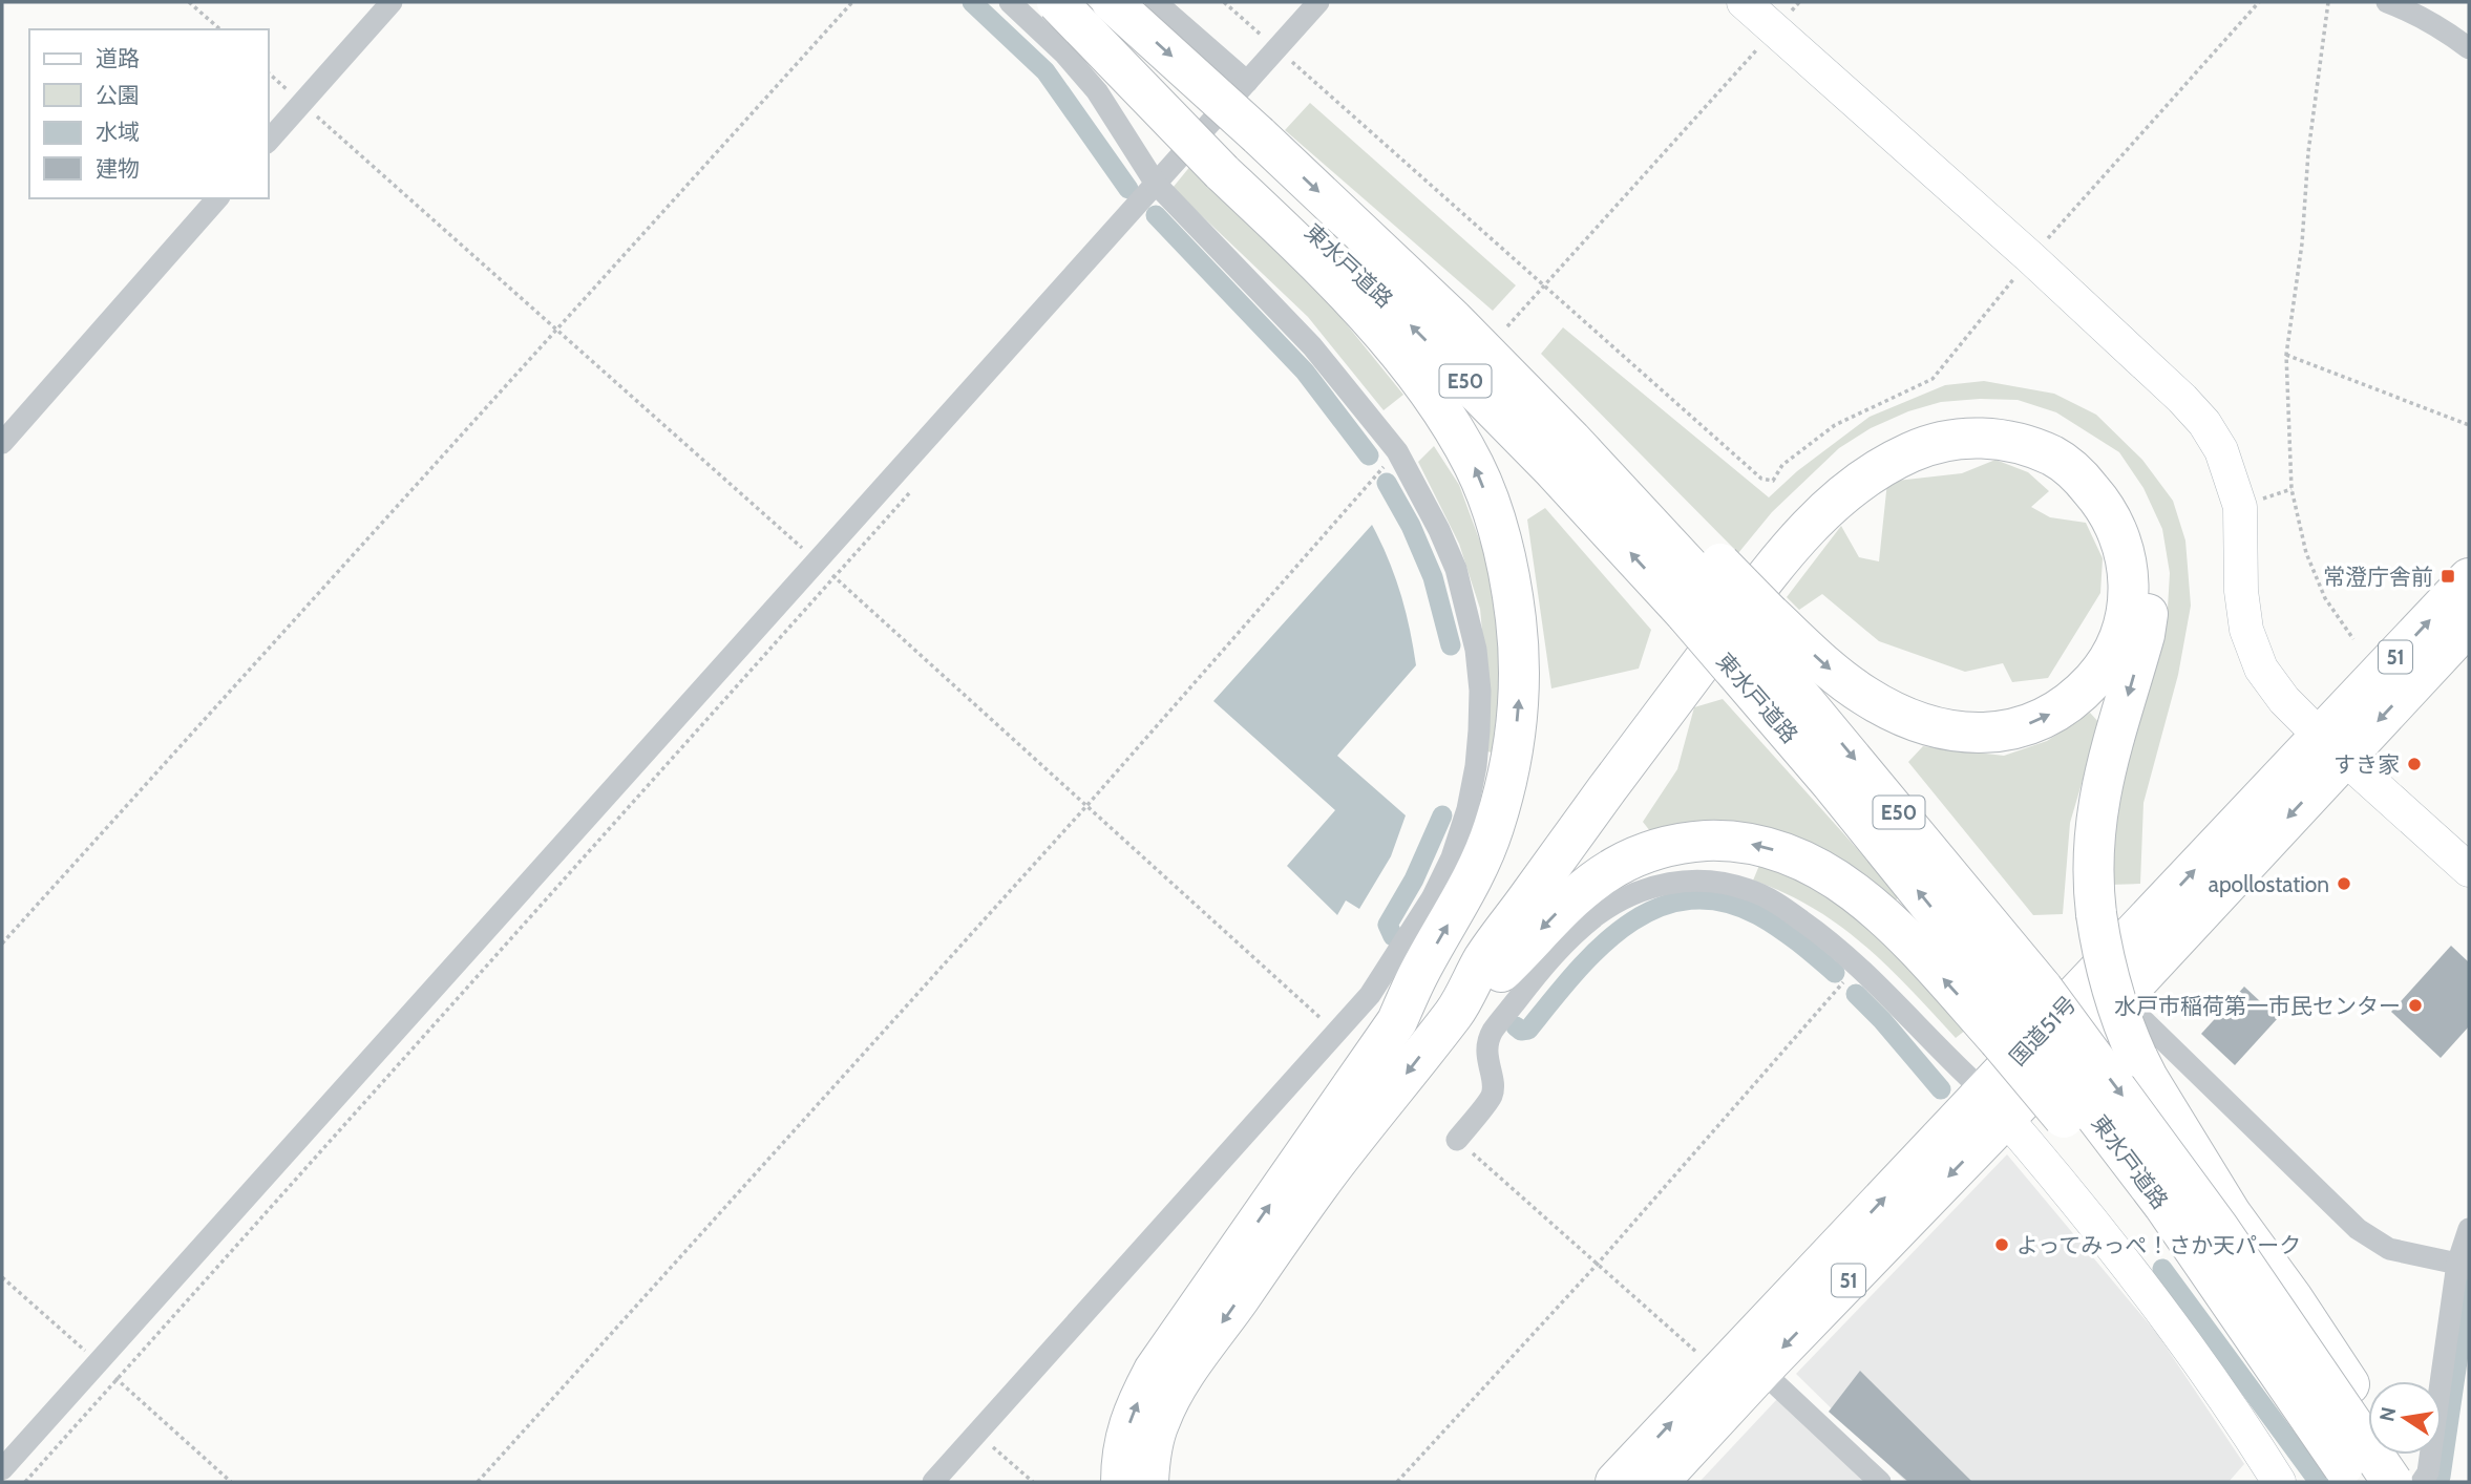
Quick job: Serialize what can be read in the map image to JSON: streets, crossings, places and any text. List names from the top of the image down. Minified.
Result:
{"streets":{"highway":["東水戸道路","E50","51","国道51号"]},"places":{"transit":["常澄庁舎前"],"other":["すき家","apollostation","水戸市稲荷第一市民センター","よってみっぺ！さか天パーク"]},"legend":["道路","公園","水域","建物"],"north":"left"}
